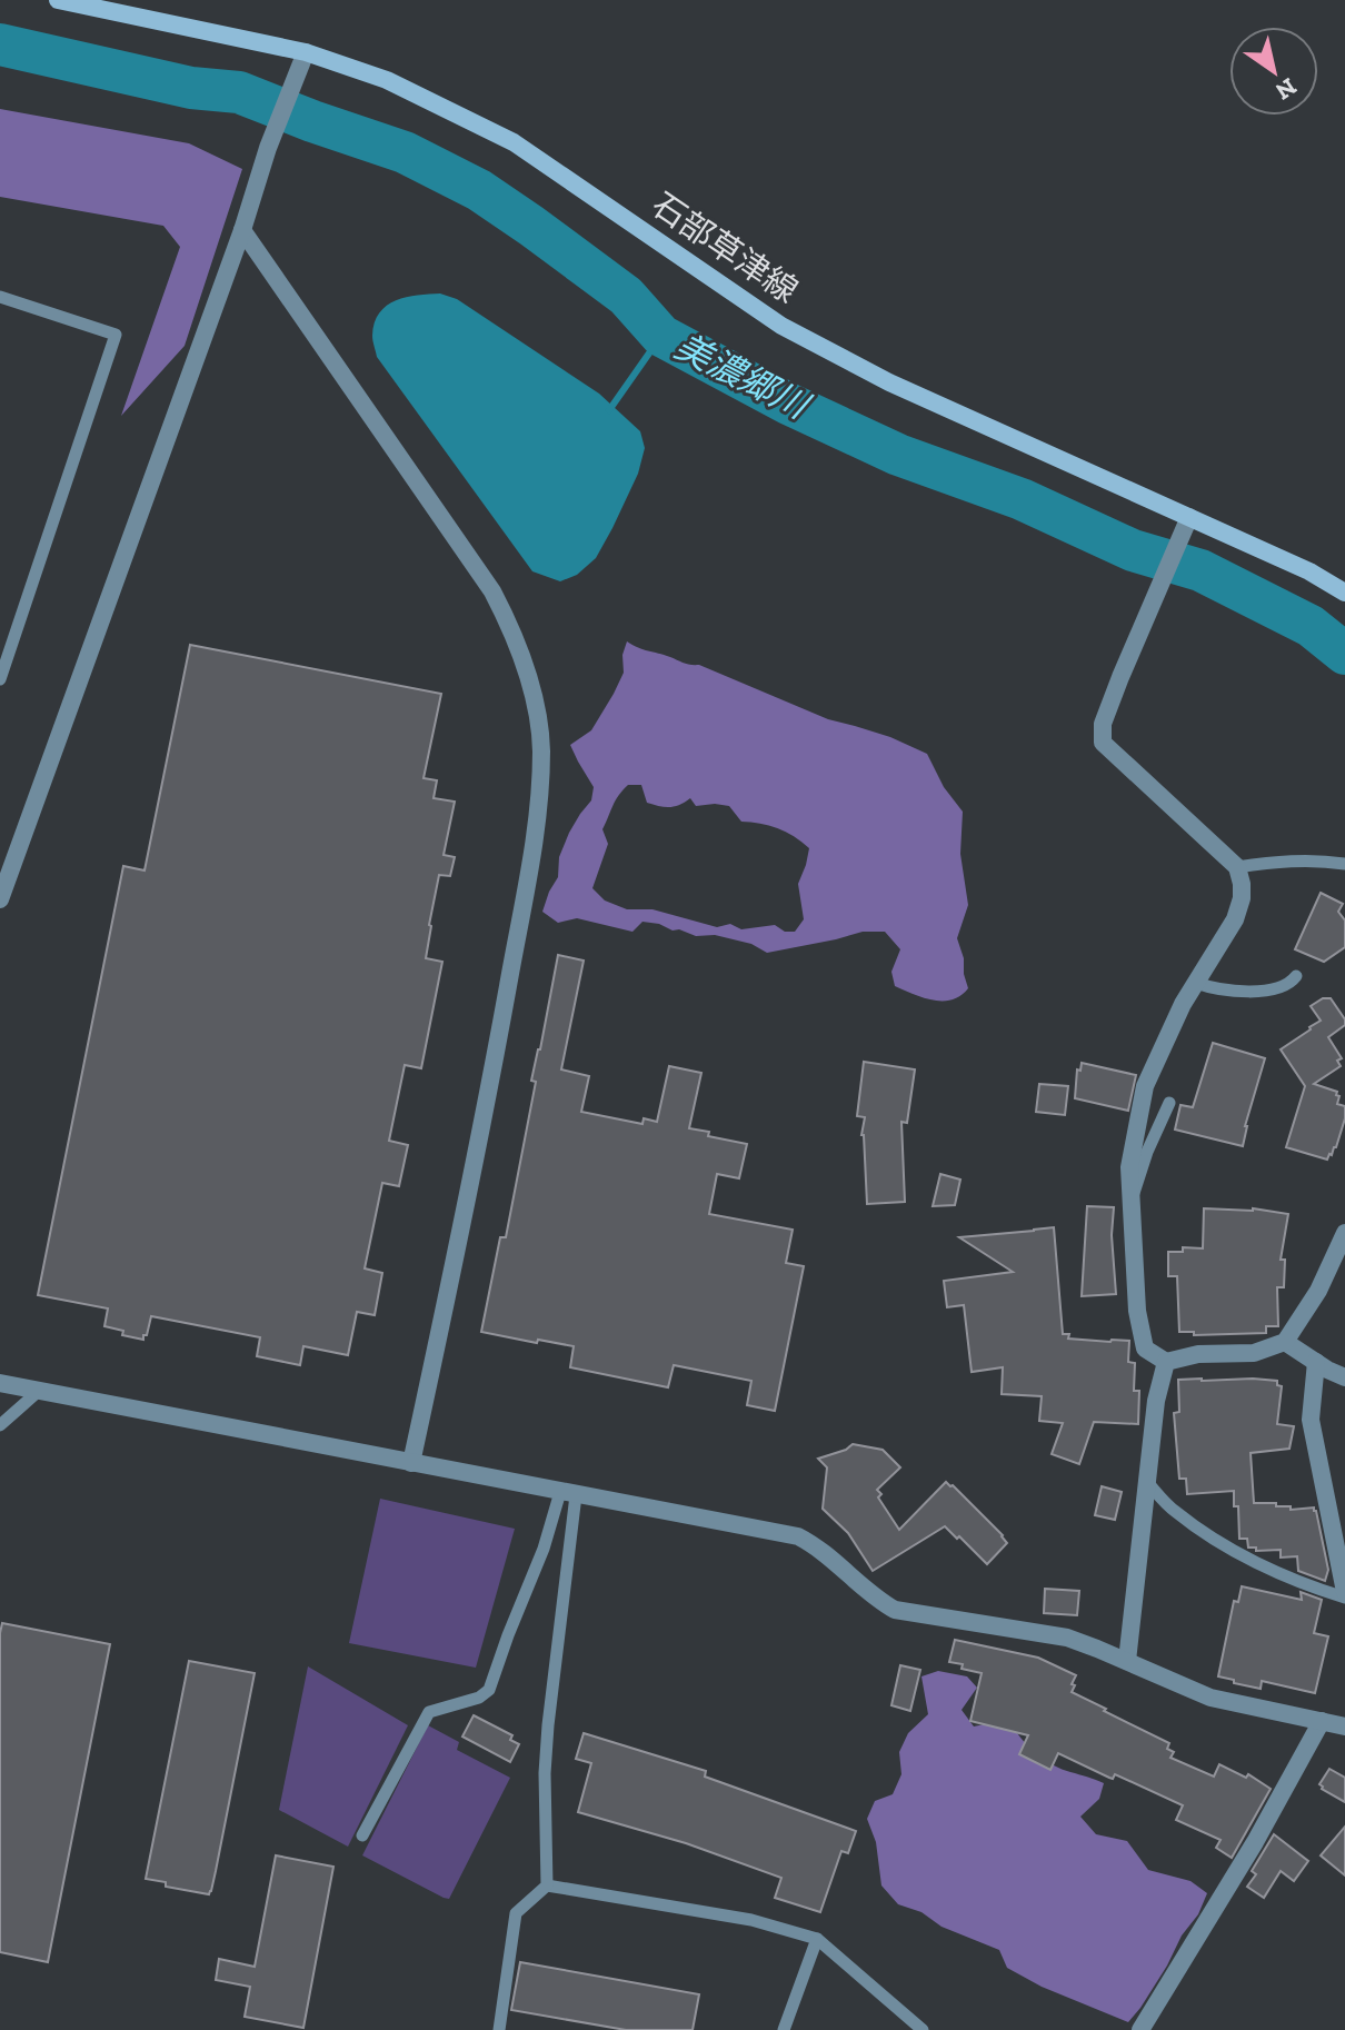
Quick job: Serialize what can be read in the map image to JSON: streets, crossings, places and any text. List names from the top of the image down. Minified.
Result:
{"streets":{"main road":["石部草津線"]},"water":["美濃郷川"],"north":"bottom right"}
